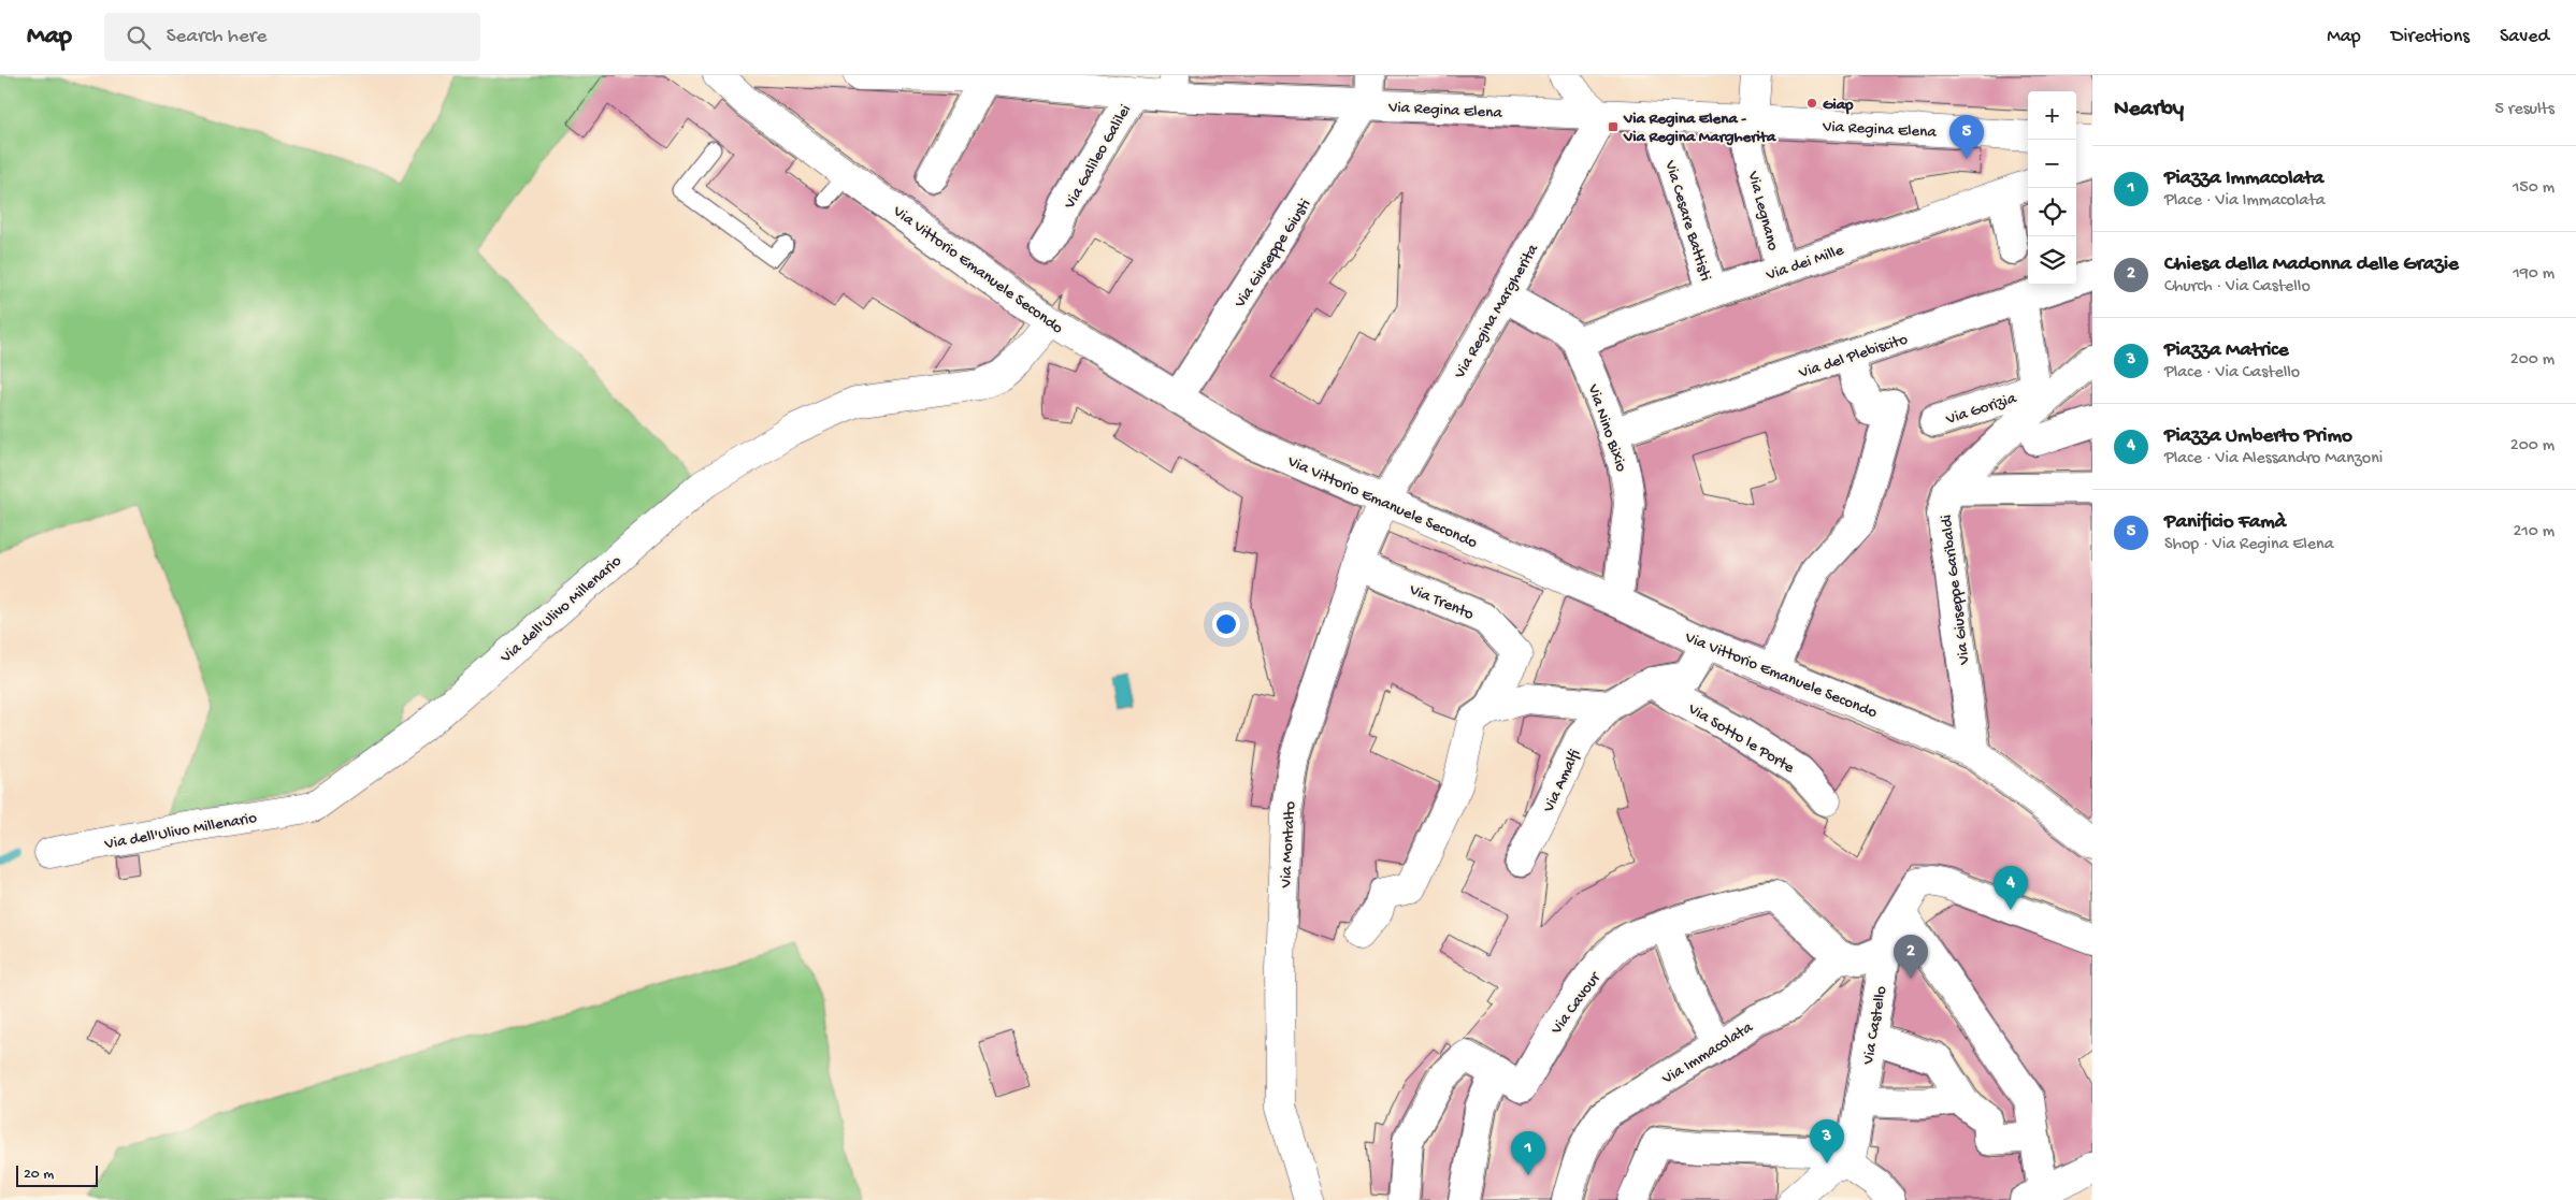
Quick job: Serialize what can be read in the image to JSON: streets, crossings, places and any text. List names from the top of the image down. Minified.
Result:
{"streets":{"street":["Via Regina Elena","Via Galileo Galilei","Via Legnano","Via Cesare Battisti","Via Giuseppe Giusti","Via dei Mille","Via Vittorio Emanuele Secondo","Via Regina Margherita","Via del Plebiscito","Via Gorizia","Via Nino Bixio","Via Giuseppe Garibaldi","Via Trento","Via dell'Ulivo Millenario","Via Sotto le Porte","Via Amalfi","Via Montalto","Via Cavour","Via Castello","Via Immacolata"]},"crossings":[["Via Regina Elena","Via Galileo Galilei"],["Via Regina Elena","Via Legnano"],["Via Regina Elena","Via Cesare Battisti"],["Via Regina Elena","Via Giuseppe Giusti"],["Via Regina Elena","Via Regina Margherita"],["Via Legnano","Via dei Mille"],["Via Cesare Battisti","Via dei Mille"],["Via Giuseppe Giusti","Via Vittorio Emanuele Secondo"],["Via dei Mille","Via Nino Bixio"],["Via Vittorio Emanuele Secondo","Via Regina Margherita"],["Via Vittorio Emanuele Secondo","Via Nino Bixio"],["Via Vittorio Emanuele Secondo","Via Giuseppe Garibaldi"],["Via Vittorio Emanuele Secondo","Via dell'Ulivo Millenario"],["Via Vittorio Emanuele Secondo","Via Montalto"],["Via Regina Margherita","Via Montalto"],["Via del Plebiscito","Via Gorizia"],["Via del Plebiscito","Via Nino Bixio"],["Via Trento","Via Montalto"],["Via Sotto le Porte","Via Amalfi"],["Via Cavour","Via Immacolata"]],"places":{"other":["Giap"],"transit":["Via Regina Elena - Via Regina Margherita"]},"scale_bar":"20 m","page":{"header":"Map","search":"Search here","nav":["Map","Directions","Saved"],"heading":["Nearby","5 results"],"map_buttons":["+","−"],"pins":["5","4","2","3","1"],"list":[{"mark":"1","name":"Piazza Immacolata","note":"Place · Via Immacolata","value":"150 m"},{"mark":"2","name":"Chiesa della Madonna delle Grazie","note":"Church · Via Castello","value":"190 m"},{"mark":"3","name":"Piazza Matrice","note":"Place · Via Castello","value":"200 m"},{"mark":"4","name":"Piazza Umberto Primo","note":"Place · Via Alessandro Manzoni","value":"200 m"},{"mark":"5","name":"Panificio Famà","note":"Shop · Via Regina Elena","value":"210 m"}],"scale":"20 m"}}
